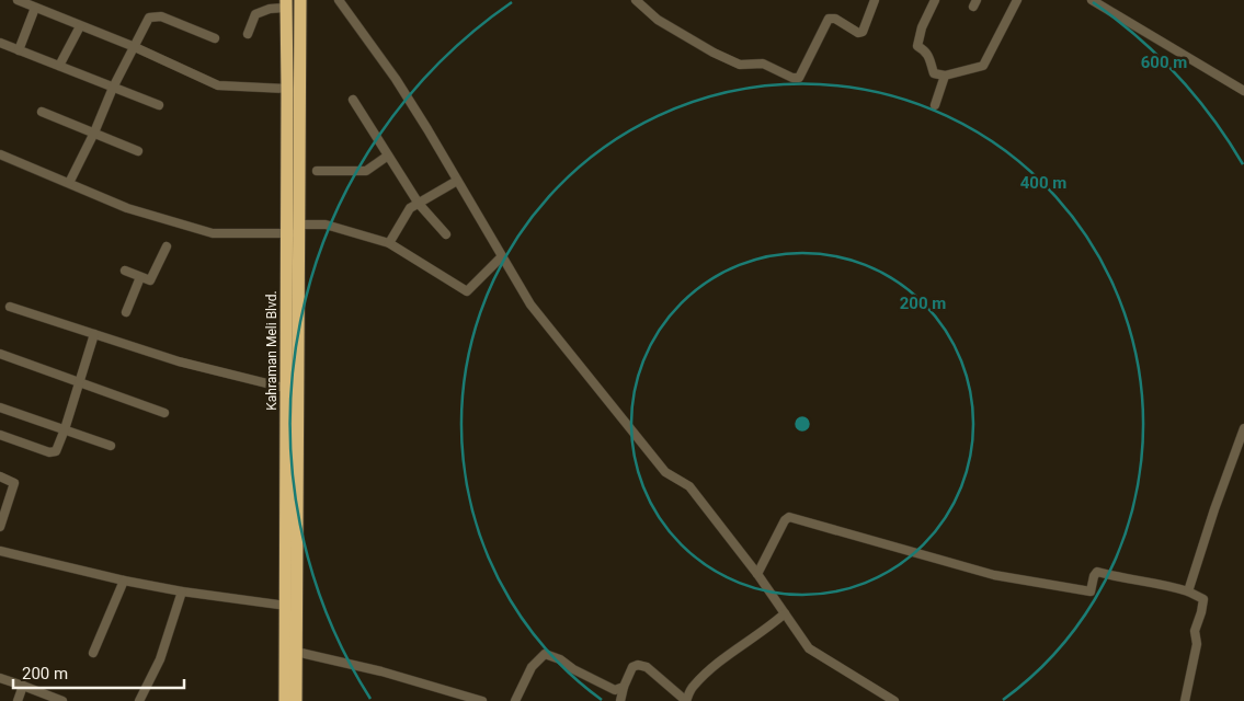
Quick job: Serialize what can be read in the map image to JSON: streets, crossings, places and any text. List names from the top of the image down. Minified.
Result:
{"streets":{"highway":["Kahraman Meli Blvd."]},"scale_bar":"200 m","rings":["600 m","400 m","200 m"]}
